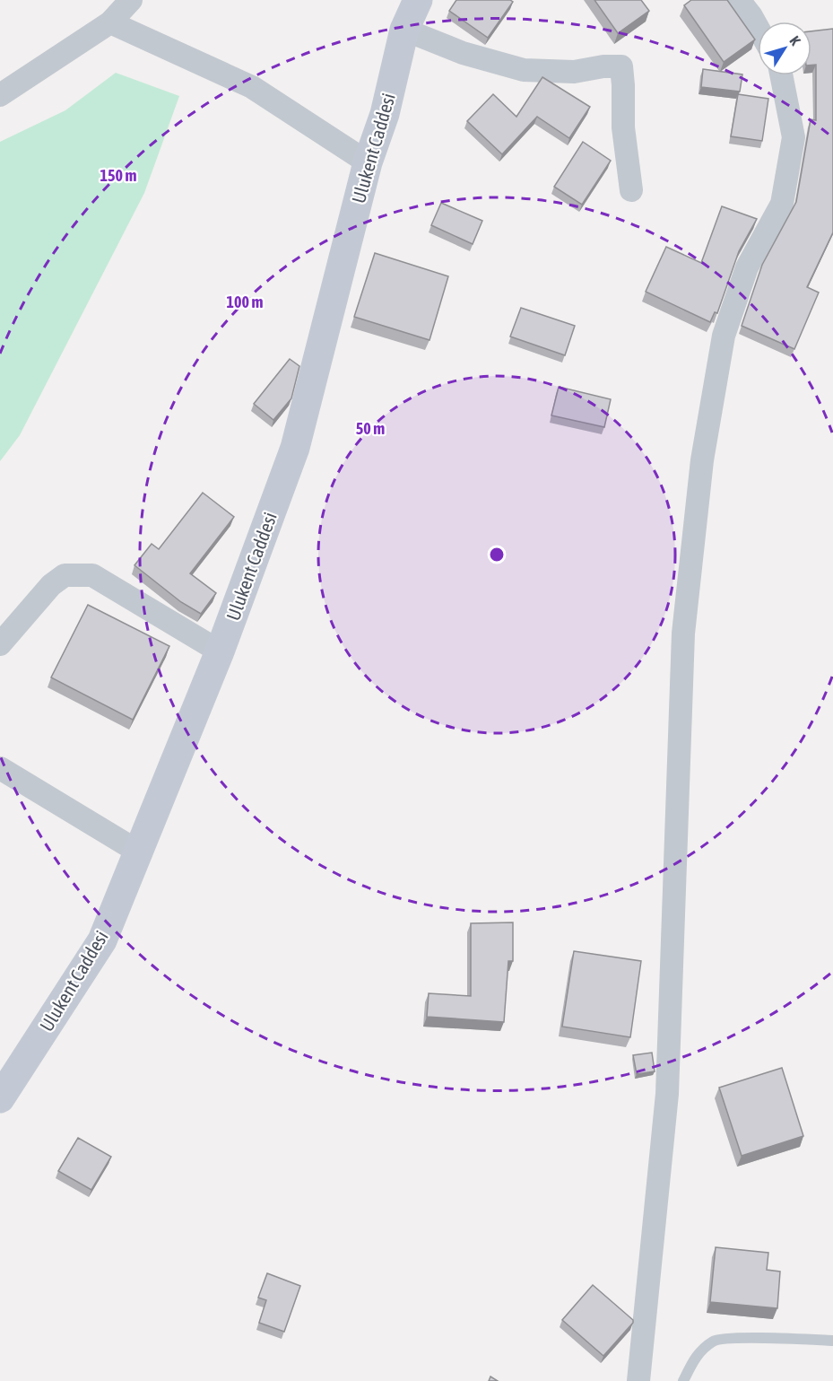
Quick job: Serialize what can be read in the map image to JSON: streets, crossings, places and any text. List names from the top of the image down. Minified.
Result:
{"streets":{"street":["Ulukent Caddesi"]},"north":"top right","rings":["150 m","100 m","50 m"]}
